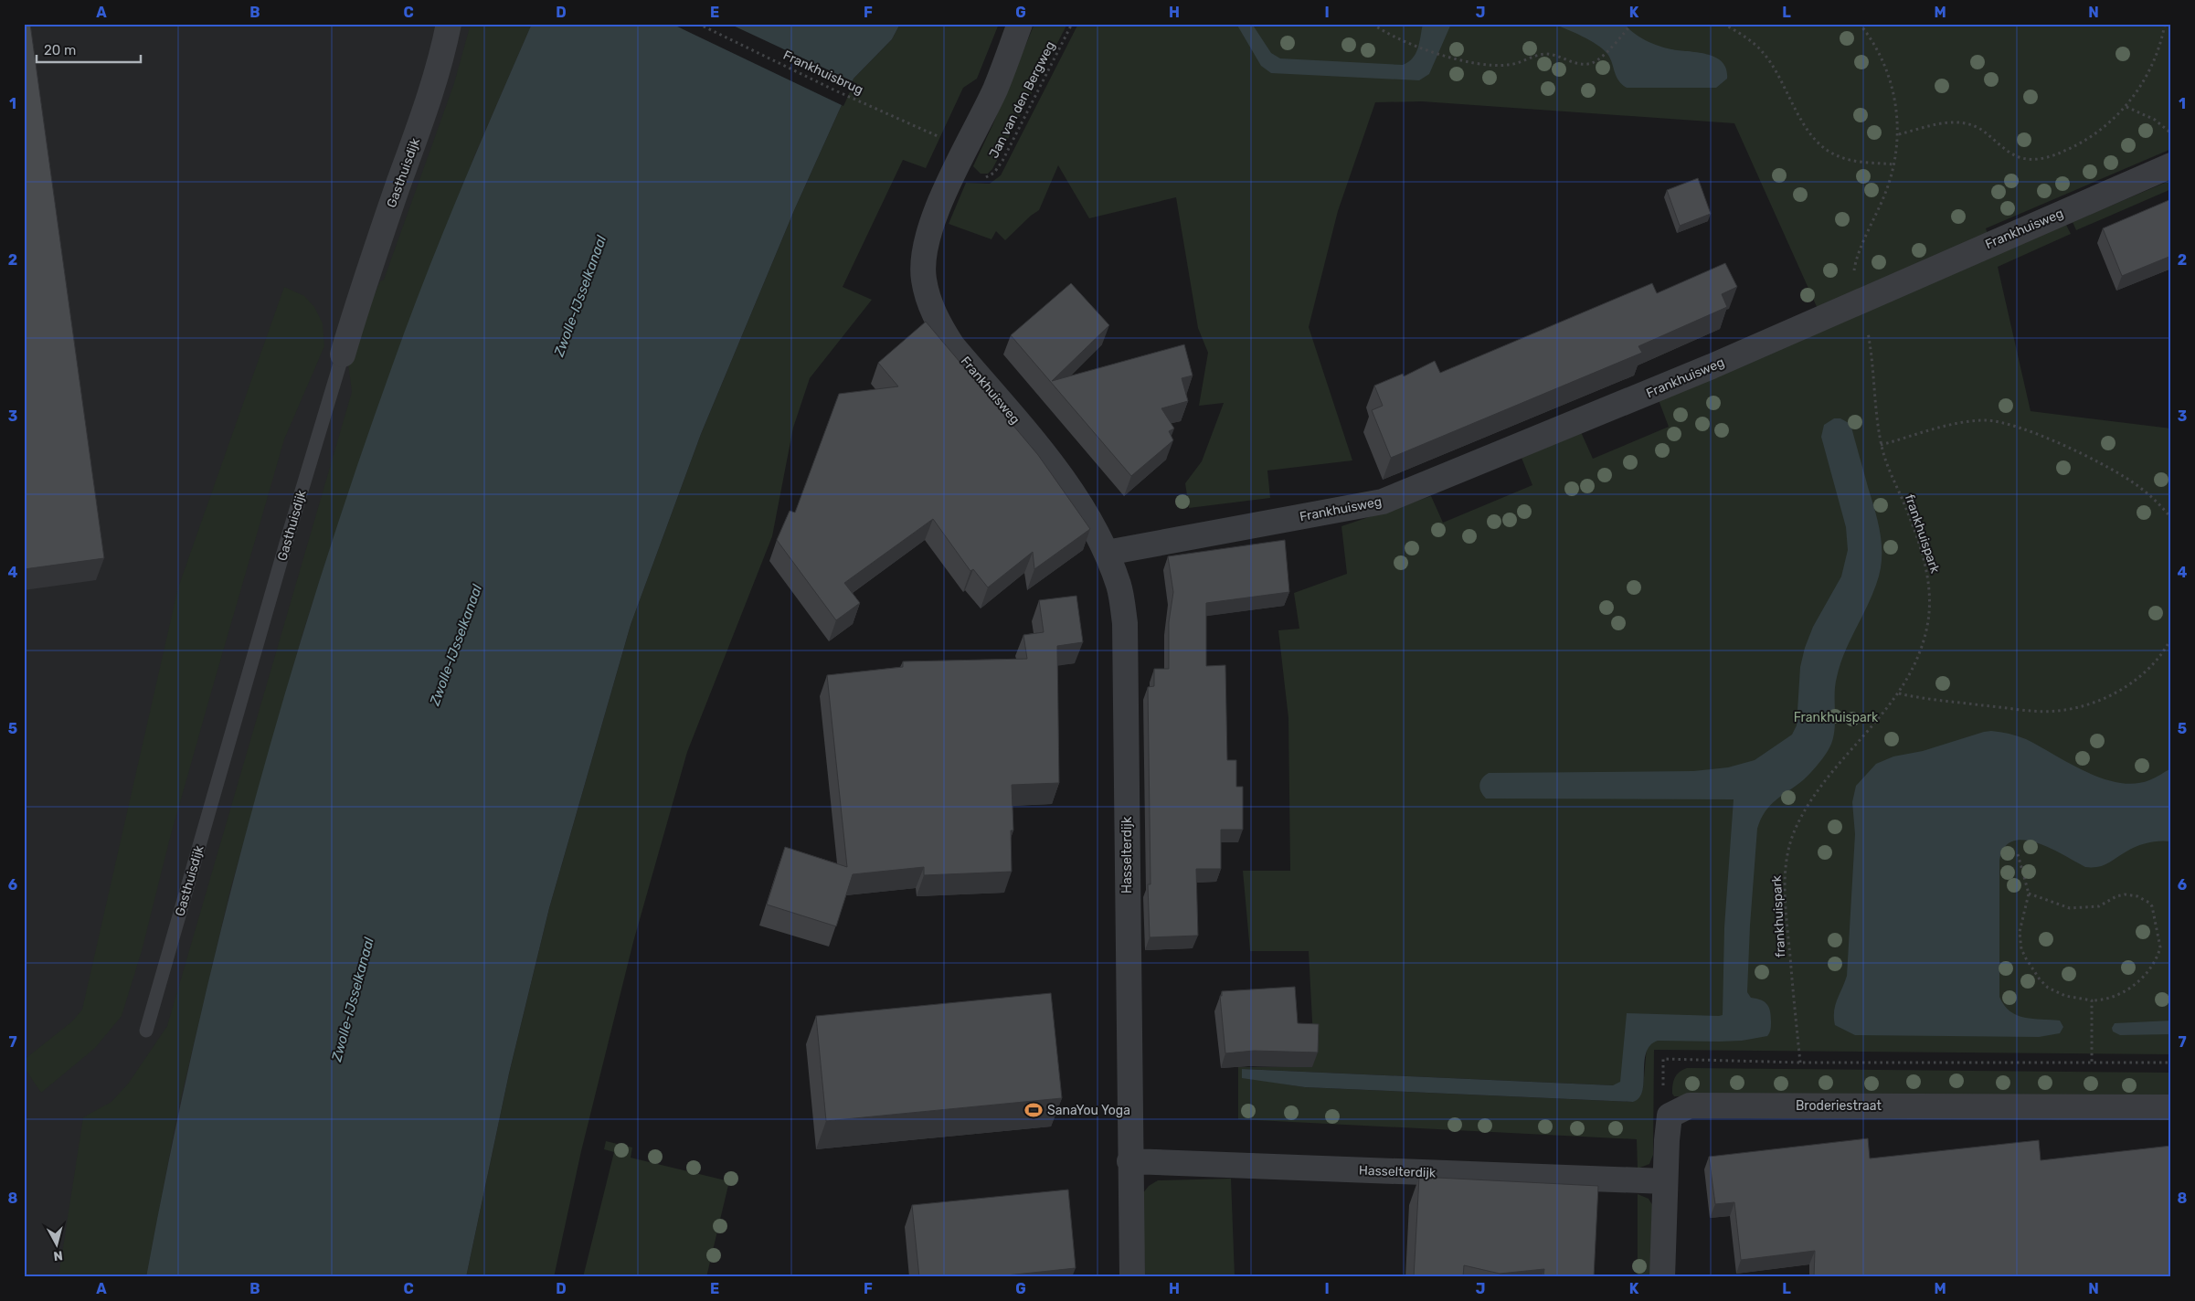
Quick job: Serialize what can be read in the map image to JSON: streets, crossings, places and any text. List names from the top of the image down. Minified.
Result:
{"streets":{"street":["Gasthuisdijk","Frankhuisweg","Hasselterdijk","Broderiestraat"],"path":["Frankhuisbrug","Jan van den Bergweg","frankhuispark"]},"crossings":[["Jan van den Bergweg","Frankhuisweg"],["Frankhuisweg","frankhuispark"],["Frankhuisweg","Hasselterdijk"]],"water":["Zwolle-IJsselkanaal"],"parks":["Frankhuispark"],"places":{"sports":["SanaYou Yoga"]},"scale_bar":"20 m","north":"bottom","grid":{"columns":["A","B","C","D","E","F","G","H","I","J","K","L","M","N"],"rows":["1","2","3","4","5","6","7","8"]}}
